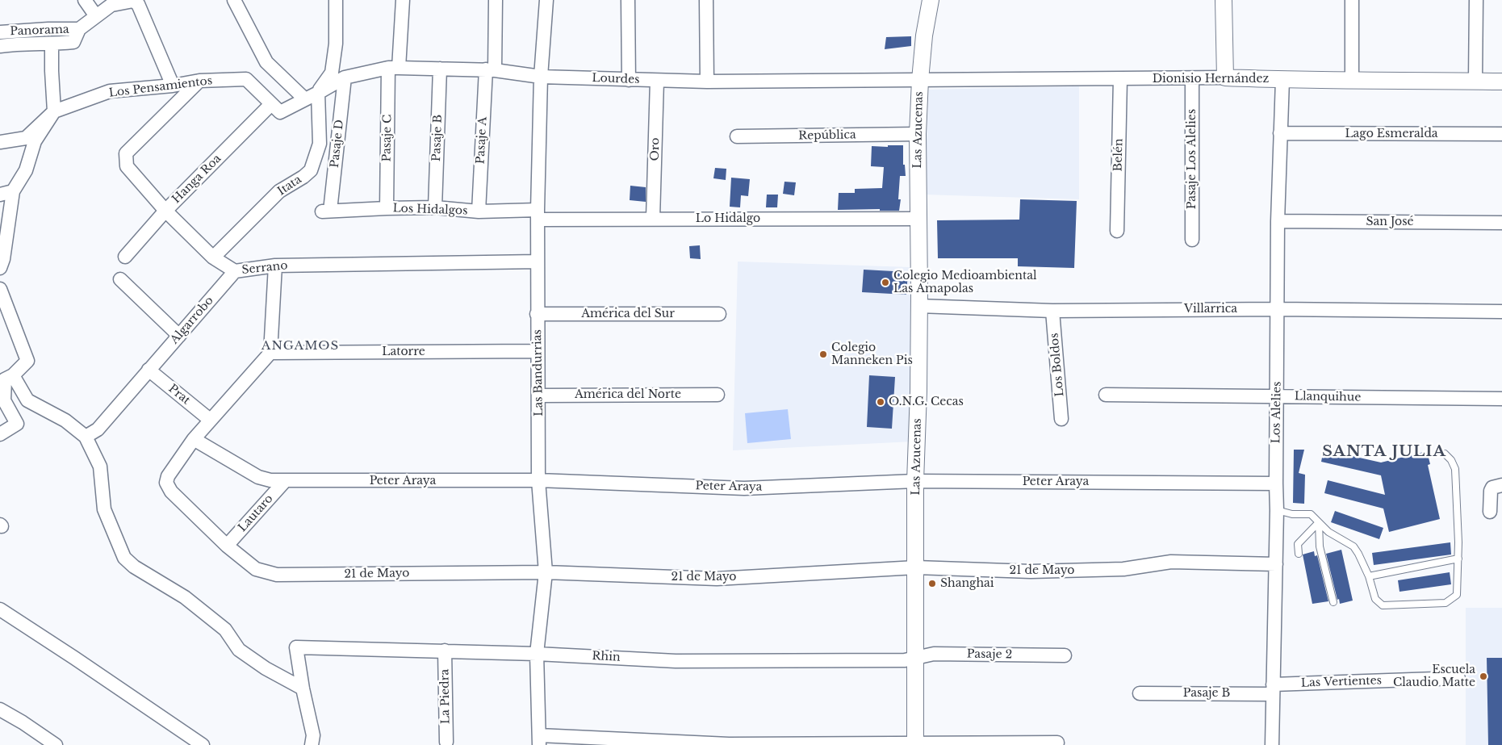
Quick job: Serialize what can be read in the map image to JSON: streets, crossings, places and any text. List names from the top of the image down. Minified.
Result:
{"streets":{"street":["Panorama","Lourdes","Dionisio Hernández","Los Pensamientos","Las Azucenas","Lago Esmeralda","República","Pasaje C","Pasaje B","Pasaje A","Pasaje D","Oro","Belén","Pasaje Los Alelies","Hanga Roa","Itata","Los Hidalgos","Lo Hidalgo","San José","Serrano","Villarrica","América del Sur","Algarrobo","Latorre","Los Boldos","Las Bandurrias","Prat","América del Norte","Llanquihue","Los Alelies","Peter Araya","Lautaro","21 de Mayo","Pasaje 2","Rhin","Las Vertientes","La Piedra"]},"crossings":[["Lourdes","Dionisio Hernández"],["Lourdes","Las Azucenas"],["Lourdes","Pasaje C"],["Lourdes","Pasaje B"],["Lourdes","Pasaje A"],["Lourdes","Pasaje D"],["Lourdes","Oro"],["Lourdes","Itata"],["Lourdes","Las Bandurrias"],["Dionisio Hernández","Las Azucenas"],["Dionisio Hernández","Belén"],["Dionisio Hernández","Pasaje Los Alelies"],["Dionisio Hernández","Los Alelies"],["Los Pensamientos","Hanga Roa"],["Los Pensamientos","Serrano"],["Las Azucenas","República"],["Las Azucenas","Lo Hidalgo"],["Las Azucenas","Villarrica"],["Las Azucenas","Peter Araya"],["Las Azucenas","21 de Mayo"],["Las Azucenas","Pasaje 2"],["Las Azucenas","Rhin"],["Lago Esmeralda","Los Alelies"],["Pasaje C","Los Hidalgos"],["Pasaje B","Los Hidalgos"],["Pasaje B","Los Alelies"],["Pasaje B","Las Vertientes"],["Pasaje A","Los Hidalgos"],["Pasaje D","Los Hidalgos"],["Oro","Lo Hidalgo"],["Hanga Roa","Serrano"],["Itata","Serrano"],["Los Hidalgos","Lo Hidalgo"],["Los Hidalgos","Las Bandurrias"],["Lo Hidalgo","Las Bandurrias"],["San José","Los Alelies"],["Serrano","Algarrobo"],["Serrano","Las Bandurrias"],["Villarrica","Los Boldos"],["Villarrica","Los Alelies"],["América del Sur","Las Bandurrias"],["Algarrobo","Prat"],["Latorre","Las Bandurrias"],["Las Bandurrias","América del Norte"],["Las Bandurrias","Peter Araya"],["Las Bandurrias","21 de Mayo"],["Las Bandurrias","Rhin"],["Llanquihue","Los Alelies"],["Los Alelies","Peter Araya"],["Los Alelies","21 de Mayo"],["Los Alelies","Las Vertientes"],["Peter Araya","Lautaro"],["Peter Araya","21 de Mayo"],["Lautaro","21 de Mayo"],["Pasaje 2","Rhin"],["Rhin","La Piedra"]],"districts":["ANGAMOS","SANTA JULIA"],"places":["Colegio Medioambiental Las Amapolas","Colegio Manneken Pis","O.N.G. Cecas","Shanghai","Escuela Claudio Matte"]}
